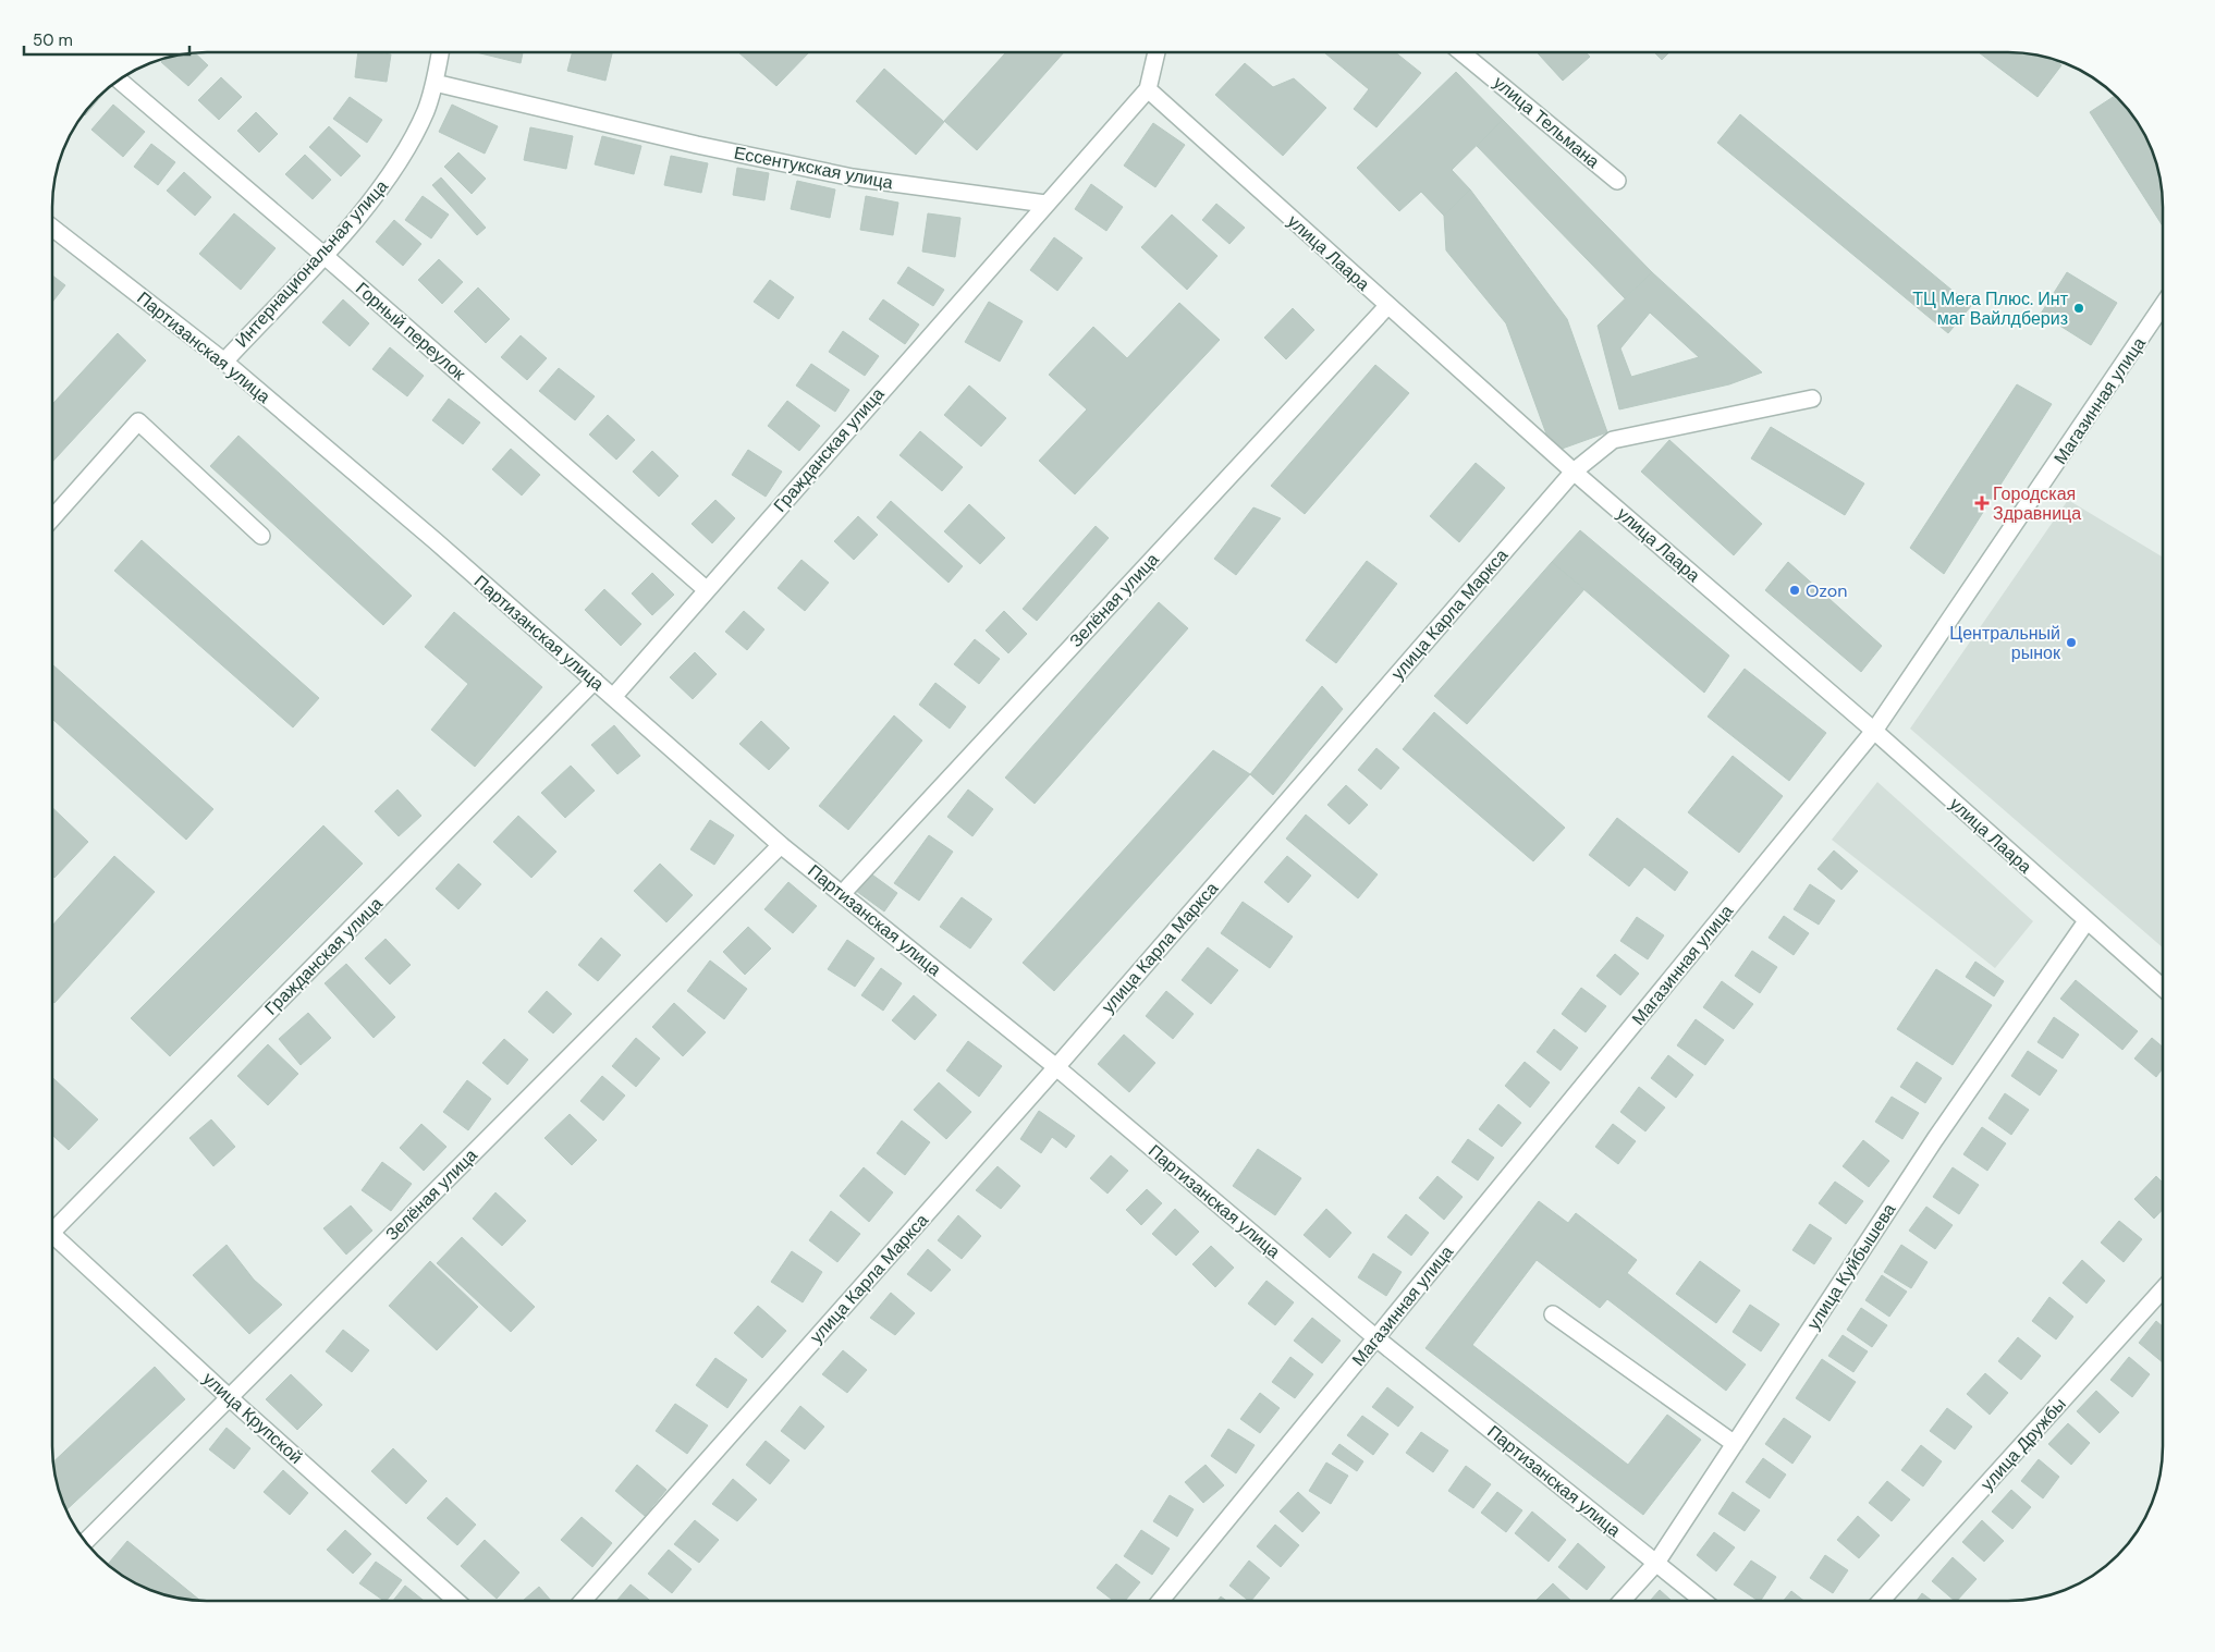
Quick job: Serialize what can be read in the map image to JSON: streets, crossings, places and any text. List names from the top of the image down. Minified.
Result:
{"streets":{"street":["улица Тельмана","Ессентукская улица","улица Лаара","Интернациональная улица","Горный переулок","Партизанская улица","Магазинная улица","Гражданская улица","Зелёная улица","улица Карла Маркса","улица Куйбышева","улица Крупской","улица Дружбы"]},"crossings":[["Ессентукская улица","Интернациональная улица"],["Ессентукская улица","Гражданская улица"],["улица Лаара","Магазинная улица"],["улица Лаара","Зелёная улица"],["улица Лаара","улица Карла Маркса"],["улица Лаара","улица Куйбышева"],["Интернациональная улица","Горный переулок"],["Интернациональная улица","Партизанская улица"],["Горный переулок","Гражданская улица"],["Партизанская улица","Магазинная улица"],["Партизанская улица","Гражданская улица"],["Партизанская улица","Зелёная улица"],["Партизанская улица","улица Карла Маркса"],["Партизанская улица","улица Куйбышева"],["Зелёная улица","улица Крупской"]],"places":{"other":["ТЦ Мега Плюс. Инт маг Вайлдбериз","Ozon","Центральный рынок"],"health":["Городская Здравница"]},"scale_bar":"50 m"}
